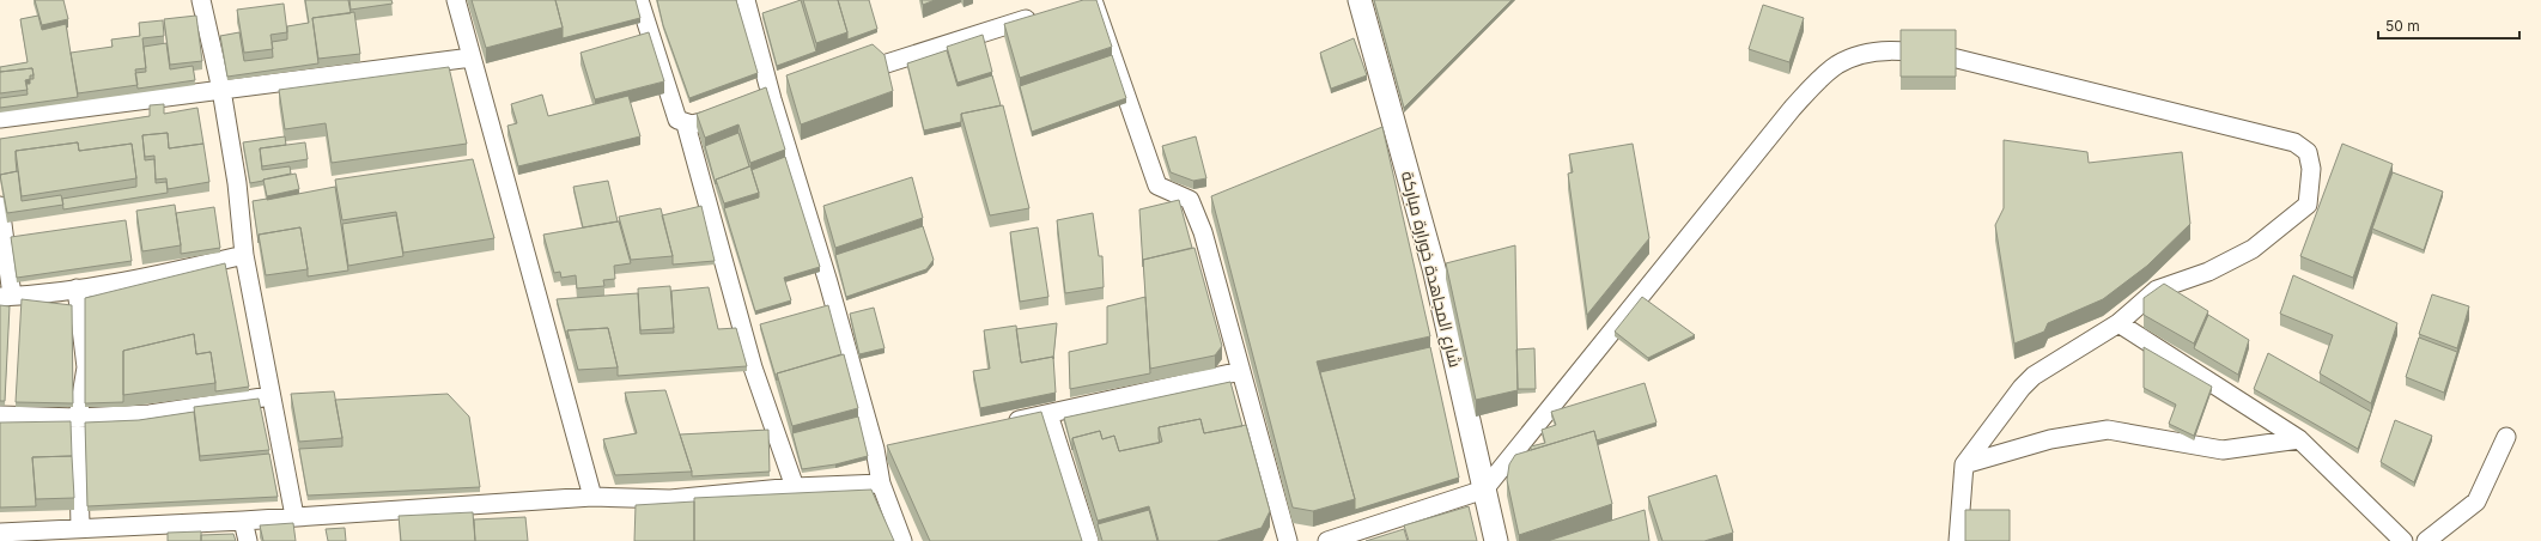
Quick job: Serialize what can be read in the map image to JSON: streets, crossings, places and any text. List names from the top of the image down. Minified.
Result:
{"streets":{"street":["شارع المجاهدة خورارة مباركة"]},"scale_bar":"50 m"}
